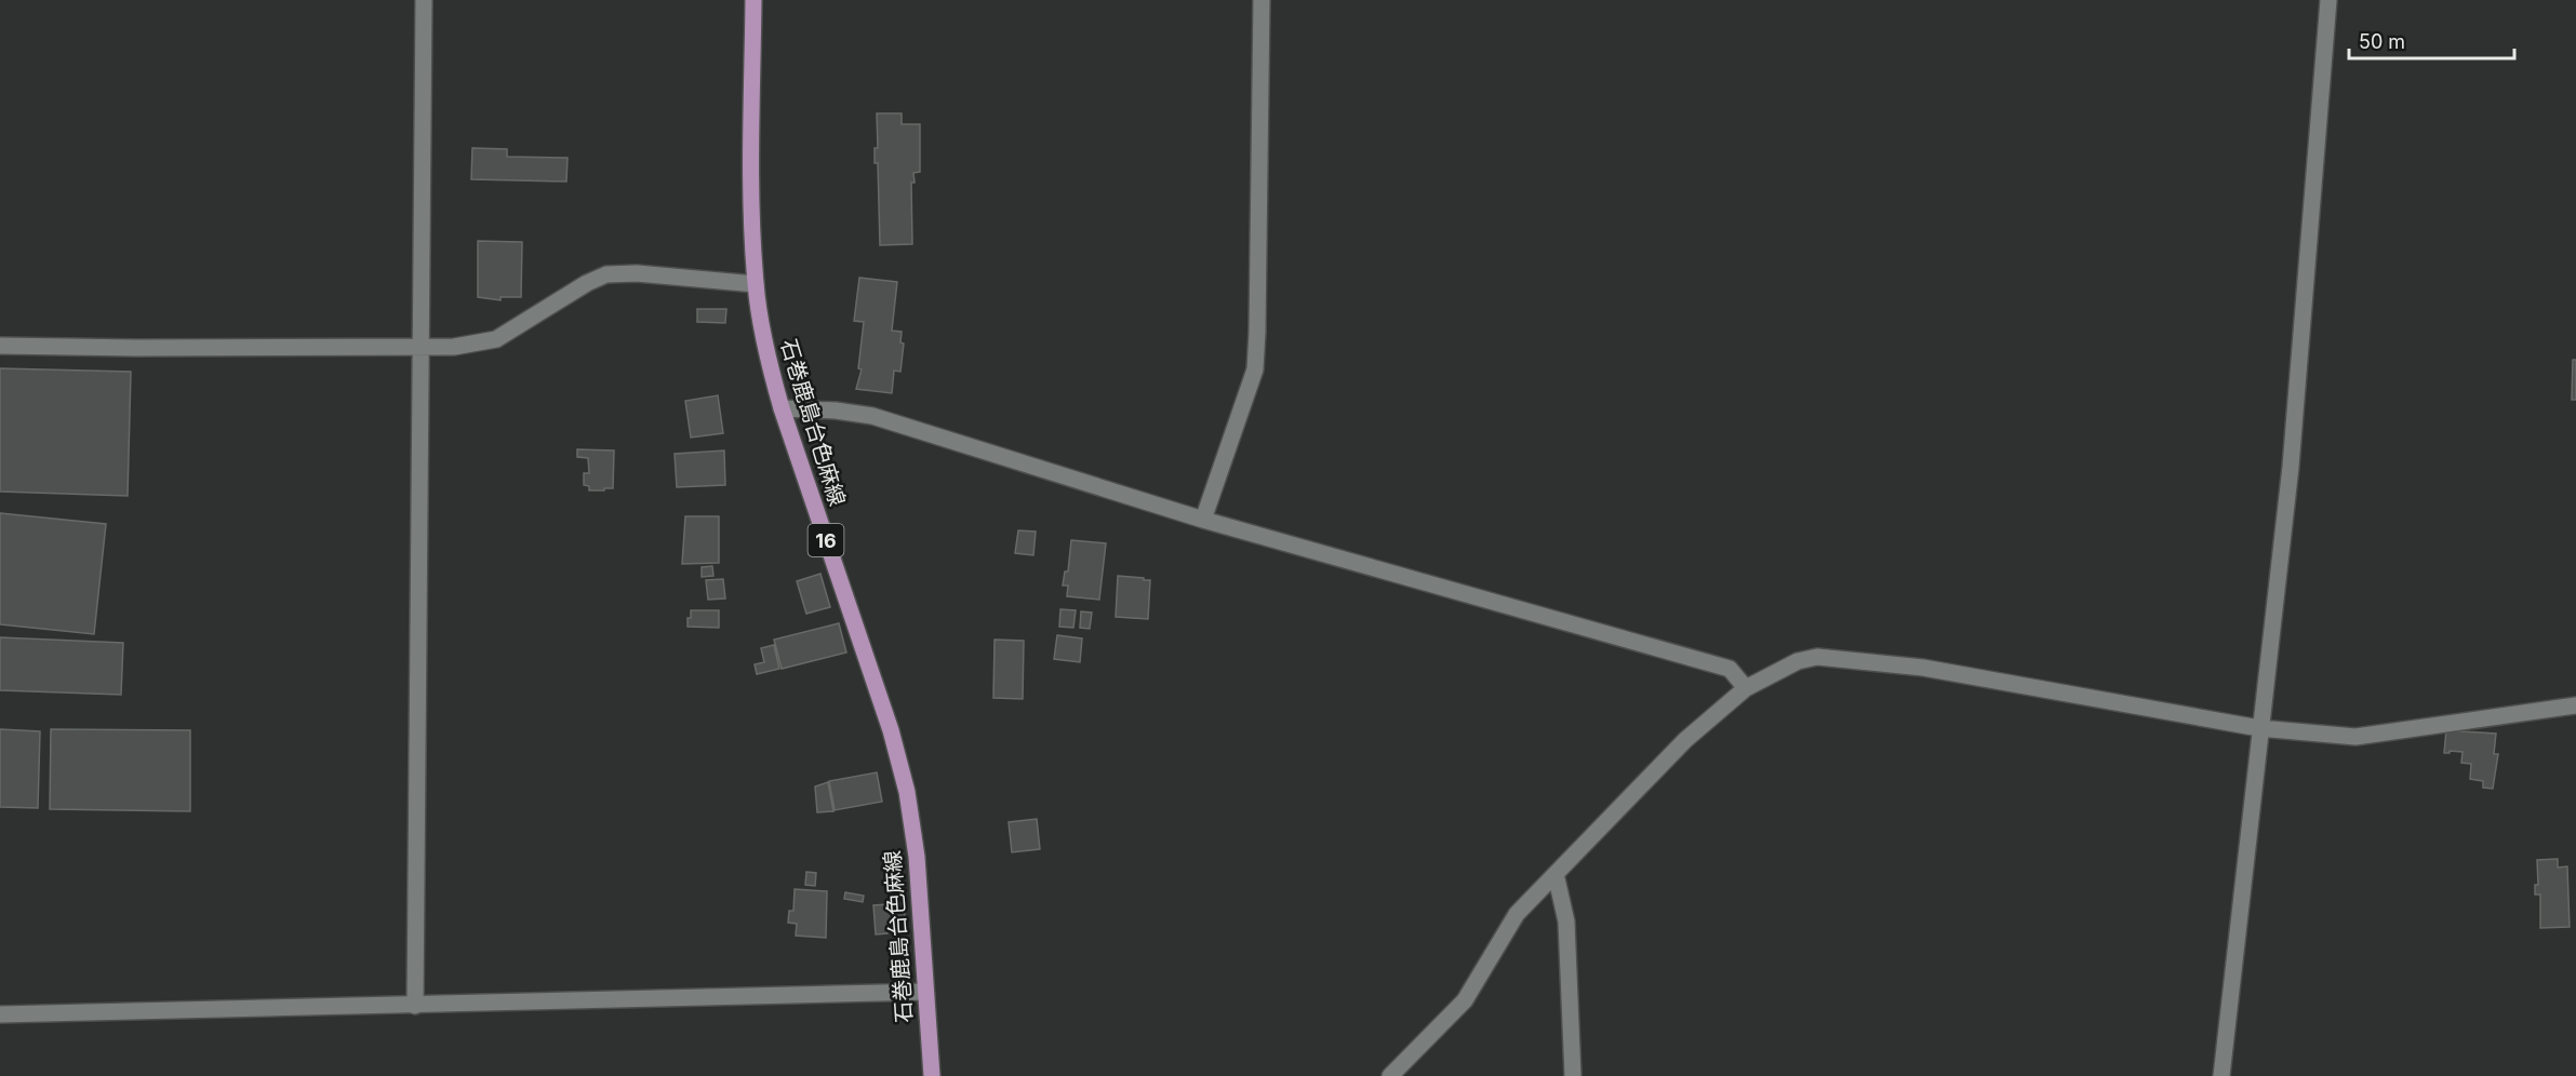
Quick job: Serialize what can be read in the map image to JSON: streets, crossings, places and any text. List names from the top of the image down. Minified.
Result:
{"streets":{"main road":["石巻鹿島台色麻線","16"]},"scale_bar":"50 m"}
